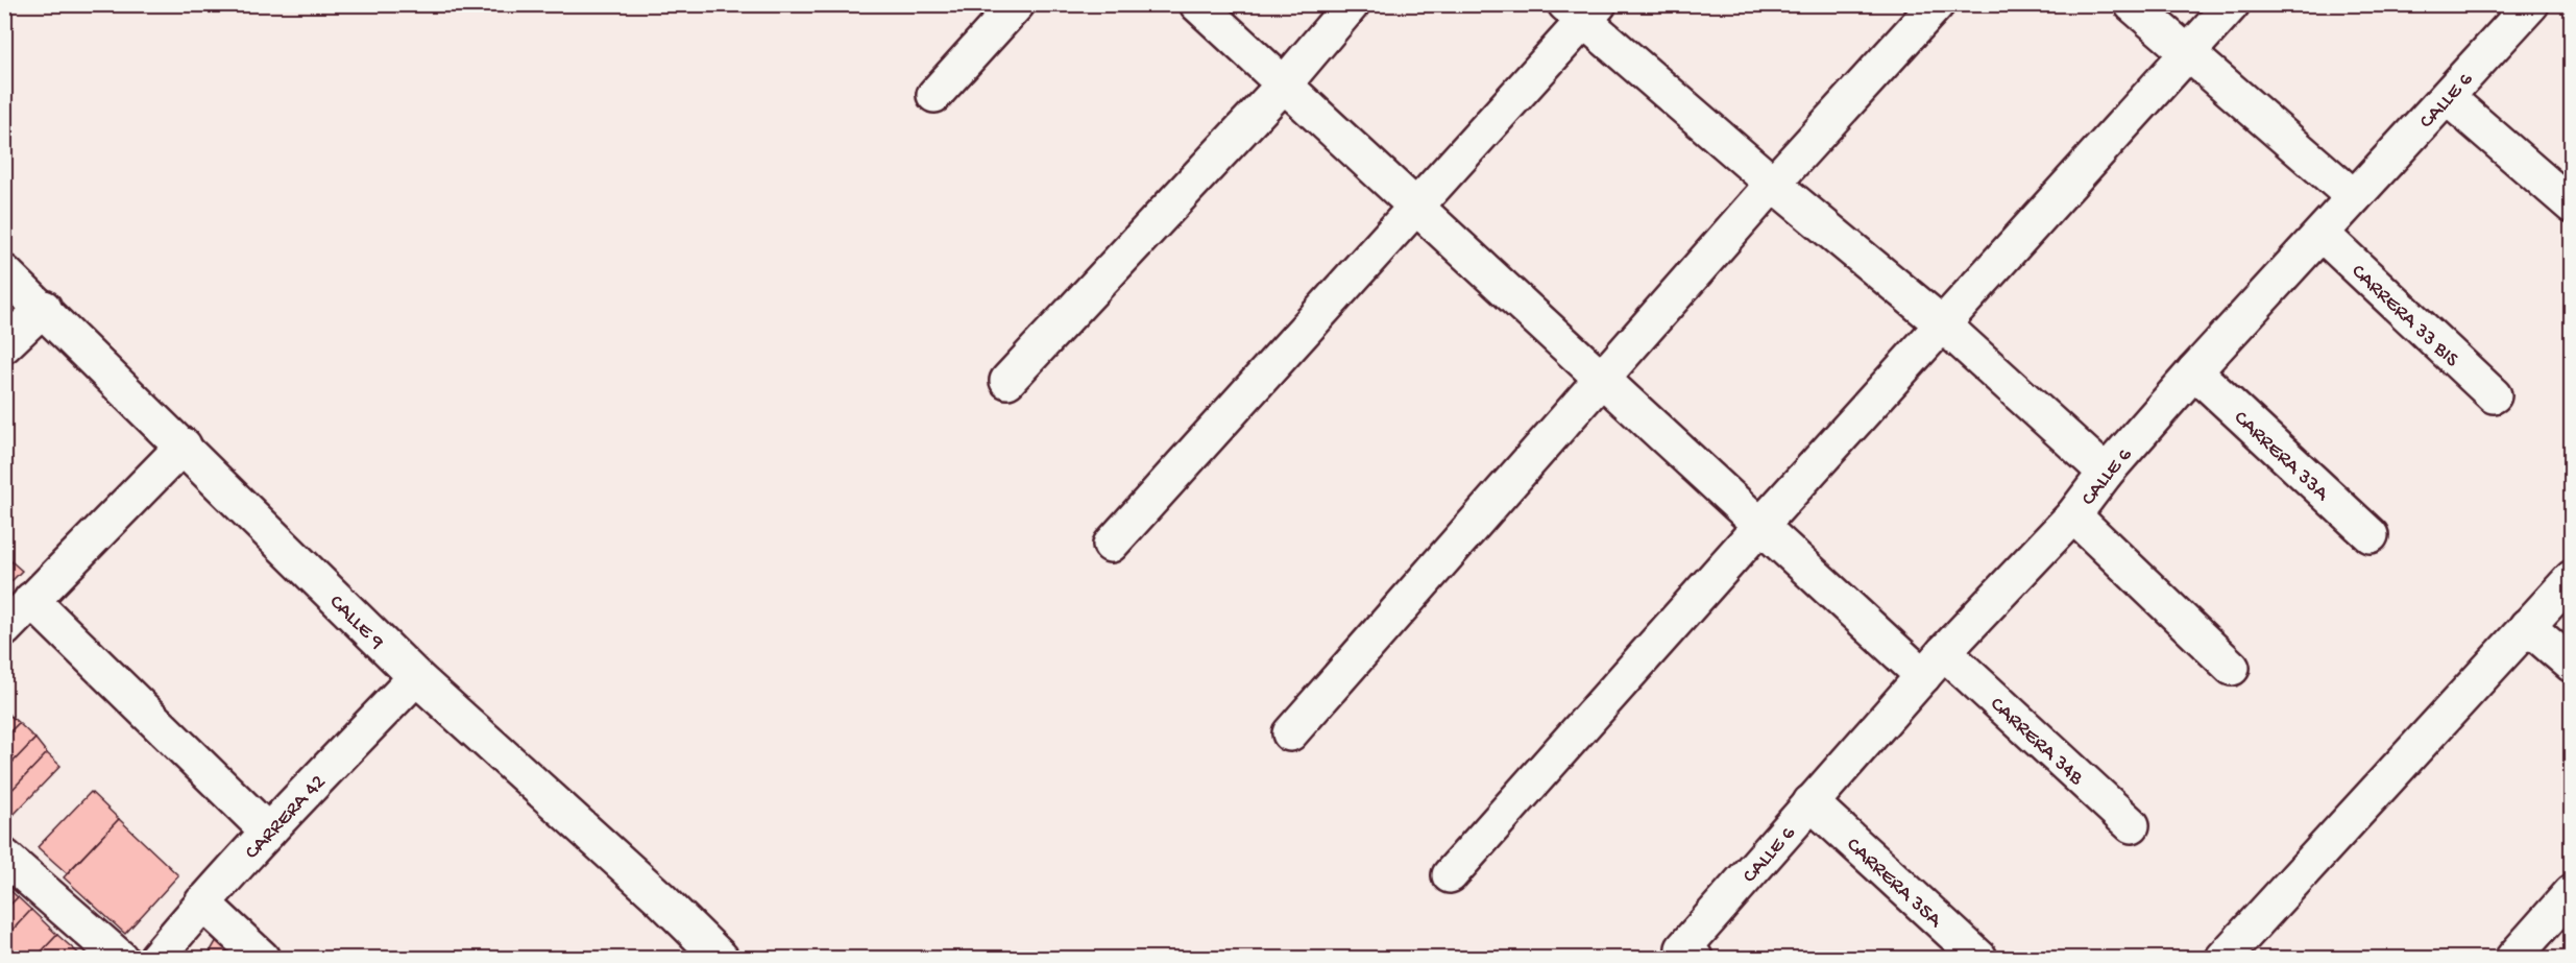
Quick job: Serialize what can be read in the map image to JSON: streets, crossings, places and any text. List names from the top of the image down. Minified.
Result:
{"streets":{"street":["CALLE 6","CARRERA 33 BIS","CARRERA 33A","CALLE 9","CARRERA 34B","CARRERA 42","CARRERA 35A"]},"crossings":[["CALLE 6","CARRERA 33 BIS"],["CALLE 6","CARRERA 33A"],["CALLE 6","CARRERA 34B"],["CALLE 6","CARRERA 35A"],["CALLE 9","CARRERA 42"]]}
